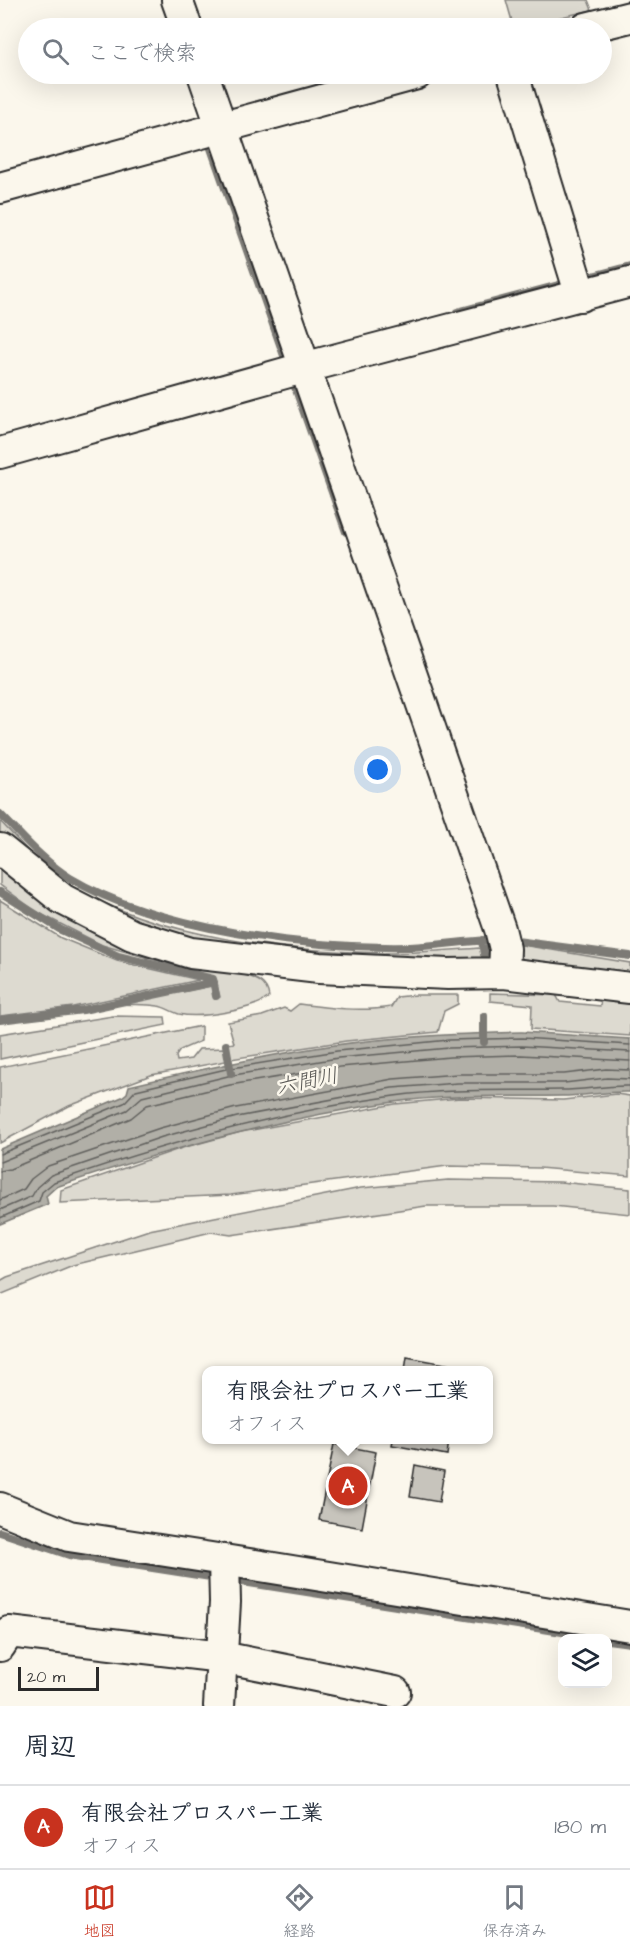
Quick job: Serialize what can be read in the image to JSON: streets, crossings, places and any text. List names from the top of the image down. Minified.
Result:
{"water":["六間川"],"scale_bar":"20 m","page":{"search":"ここで検索","popup":["有限会社プロスパー工業","オフィス"],"pins":"A","scale":"20 m","heading":"周辺","list":[{"mark":"A","name":"有限会社プロスパー工業","note":"オフィス","value":"180 m"}],"nav":["地図","経路","保存済み"]}}
